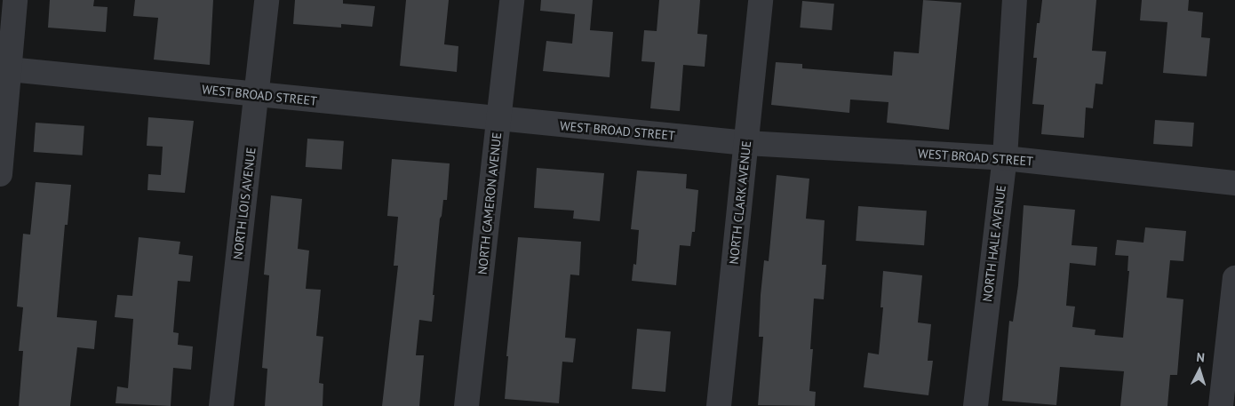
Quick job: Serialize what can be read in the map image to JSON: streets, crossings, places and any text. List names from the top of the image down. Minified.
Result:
{"streets":{"street":["WEST BROAD STREET","NORTH CLARK AVENUE","NORTH LOIS AVENUE","NORTH CAMERON AVENUE","NORTH HALE AVENUE"]},"crossings":[["WEST BROAD STREET","NORTH CLARK AVENUE"],["WEST BROAD STREET","NORTH LOIS AVENUE"],["WEST BROAD STREET","NORTH CAMERON AVENUE"],["WEST BROAD STREET","NORTH HALE AVENUE"]],"north":"top"}
